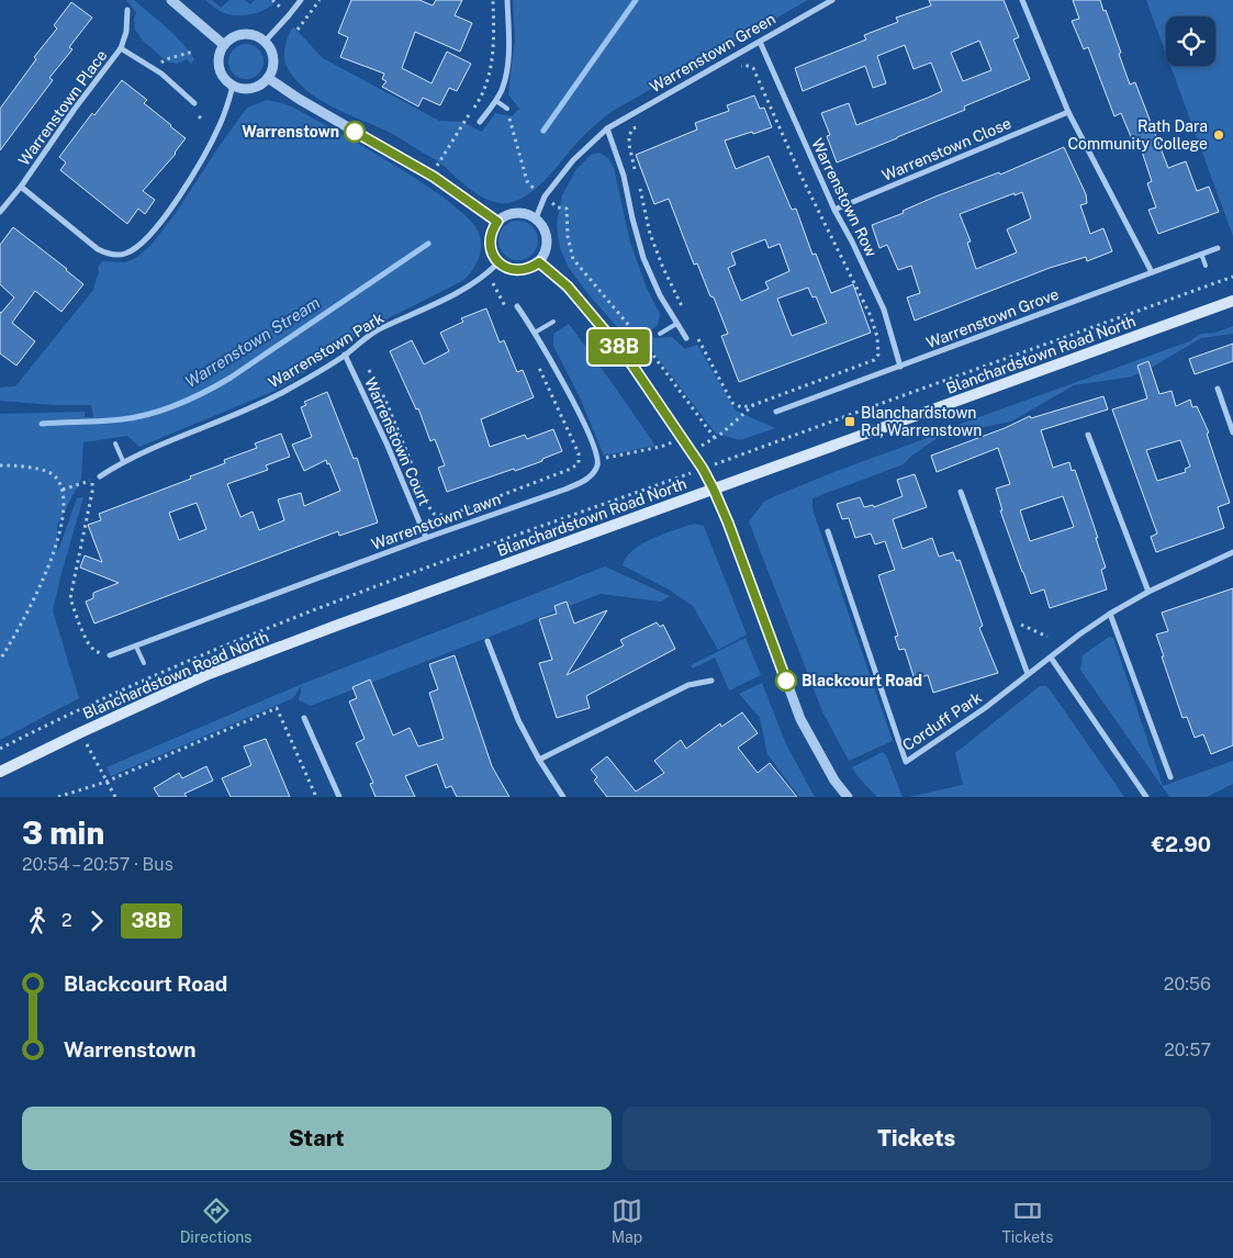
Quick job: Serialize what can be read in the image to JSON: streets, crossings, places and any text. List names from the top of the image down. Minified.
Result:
{"streets":{"main road":["Blanchardstown Road North"],"street":["Warrenstown Green","Warrenstown Place","Warrenstown Close","Warrenstown Row","Warrenstown Grove","Warrenstown Park","Warrenstown Court","Warrenstown Lawn","Corduff Park"]},"crossings":[["Warrenstown Green","Warrenstown Row"],["Warrenstown Green","Warrenstown Park"],["Warrenstown Close","Warrenstown Row"],["Warrenstown Row","Warrenstown Grove"],["Warrenstown Park","Warrenstown Court"],["Warrenstown Court","Warrenstown Lawn"]],"water":["Warrenstown Stream"],"places":{"other":["Warrenstown","Rath Dara Community College","Blackcourt Road"],"transit":["Blanchardstown Rd, Warrenstown"]},"lines":["bus line 38B"],"page":{"on_map":"38B","heading":["3 min","20:54 – 20:57 · Bus","€2.90"],"legs":["2","38B"],"list":[{"name":"Blackcourt Road","value":"20:56"},{"name":"Warrenstown","value":"20:57"}],"buttons":["Start","Tickets"],"tabs":["Directions","Map","Tickets"]}}
